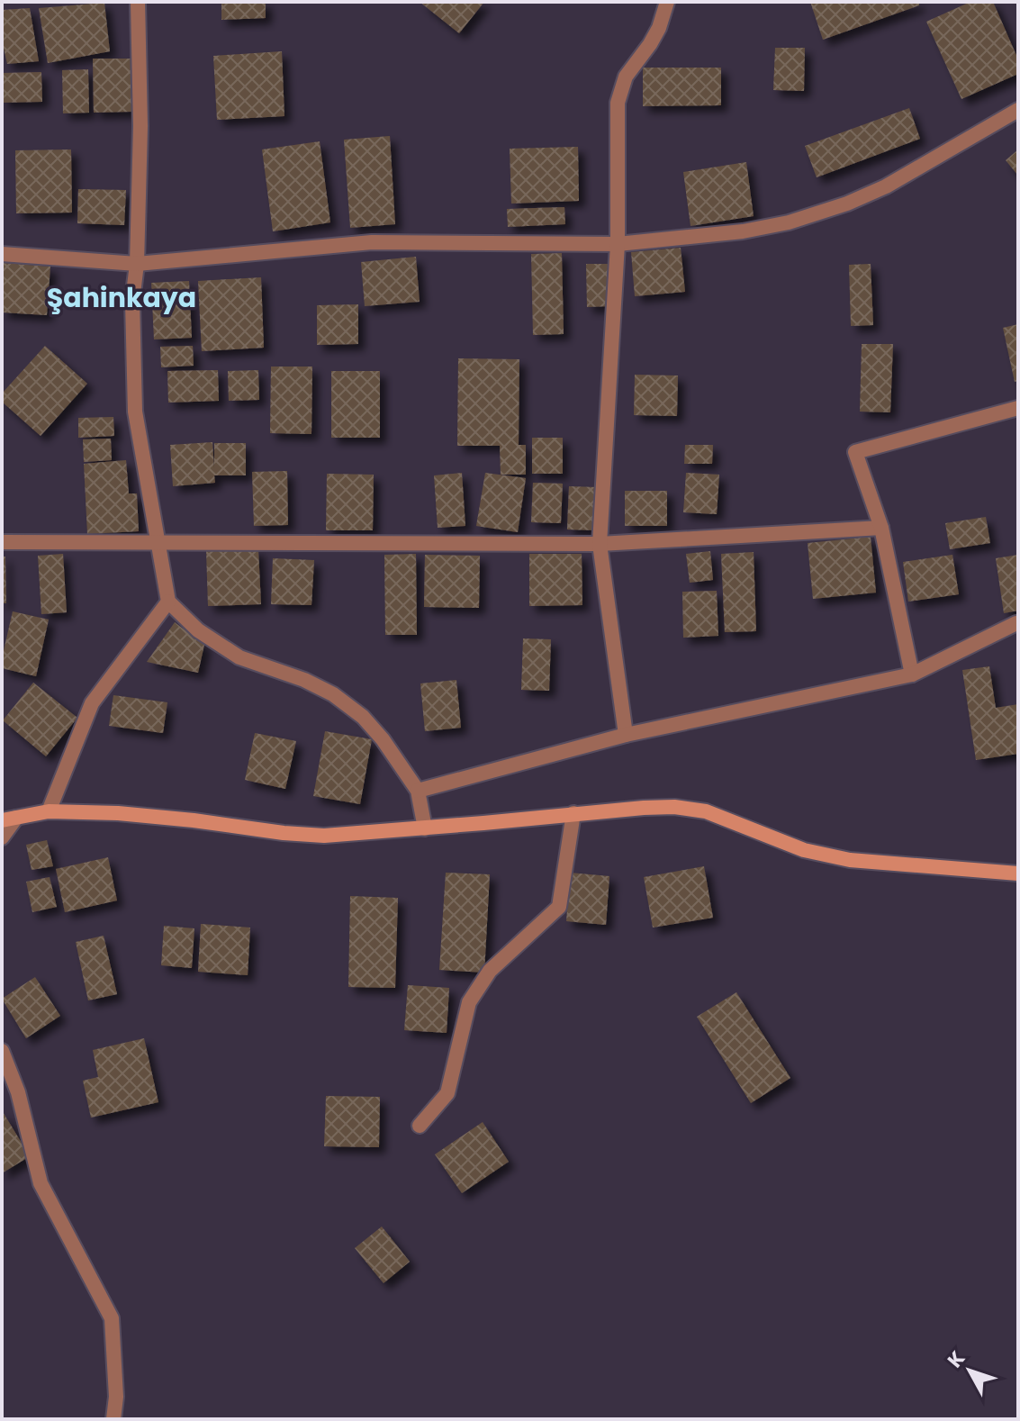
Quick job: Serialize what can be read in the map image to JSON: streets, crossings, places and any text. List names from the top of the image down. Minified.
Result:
{"districts":["Şahinkaya"],"north":"top left"}
